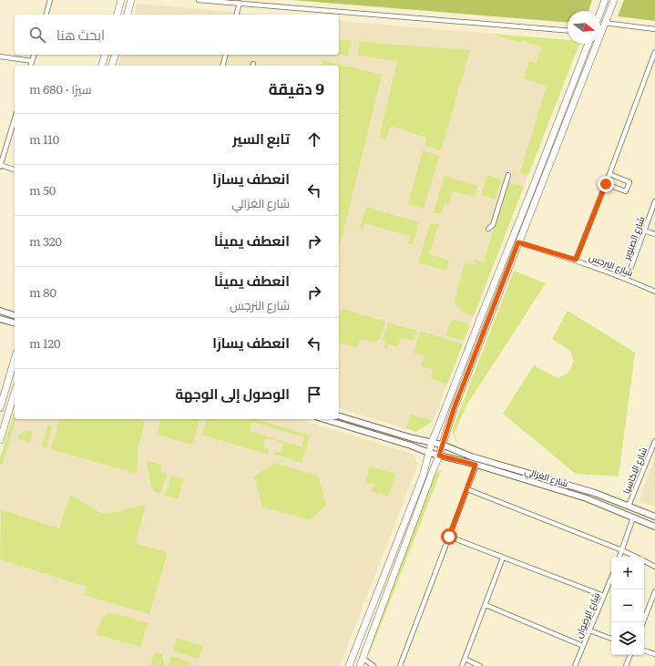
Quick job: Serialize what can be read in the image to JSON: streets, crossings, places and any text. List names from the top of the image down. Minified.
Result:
{"streets":{"main road":["شارع الغزالي"],"street":["شارع الصنوبر","شارع النرجس","شارع الاكاسيا","شارع الرضوان"]},"crossings":[["شارع الصنوبر","شارع النرجس"],["شارع الاكاسيا","شارع الغزالي"]],"north":"right","page":{"search":"ابحث هنا","heading":["9 دقيقة","سيرًا · 680 m"],"list":[["تابع السير","110 m"],["انعطف يسارًا","شارع الغزالي","50 m"],["انعطف يمينًا","320 m"],["انعطف يمينًا","شارع النرجس","80 m"],["انعطف يسارًا","120 m"],"الوصول إلى الوجهة"],"map_buttons":["+","−"]}}
